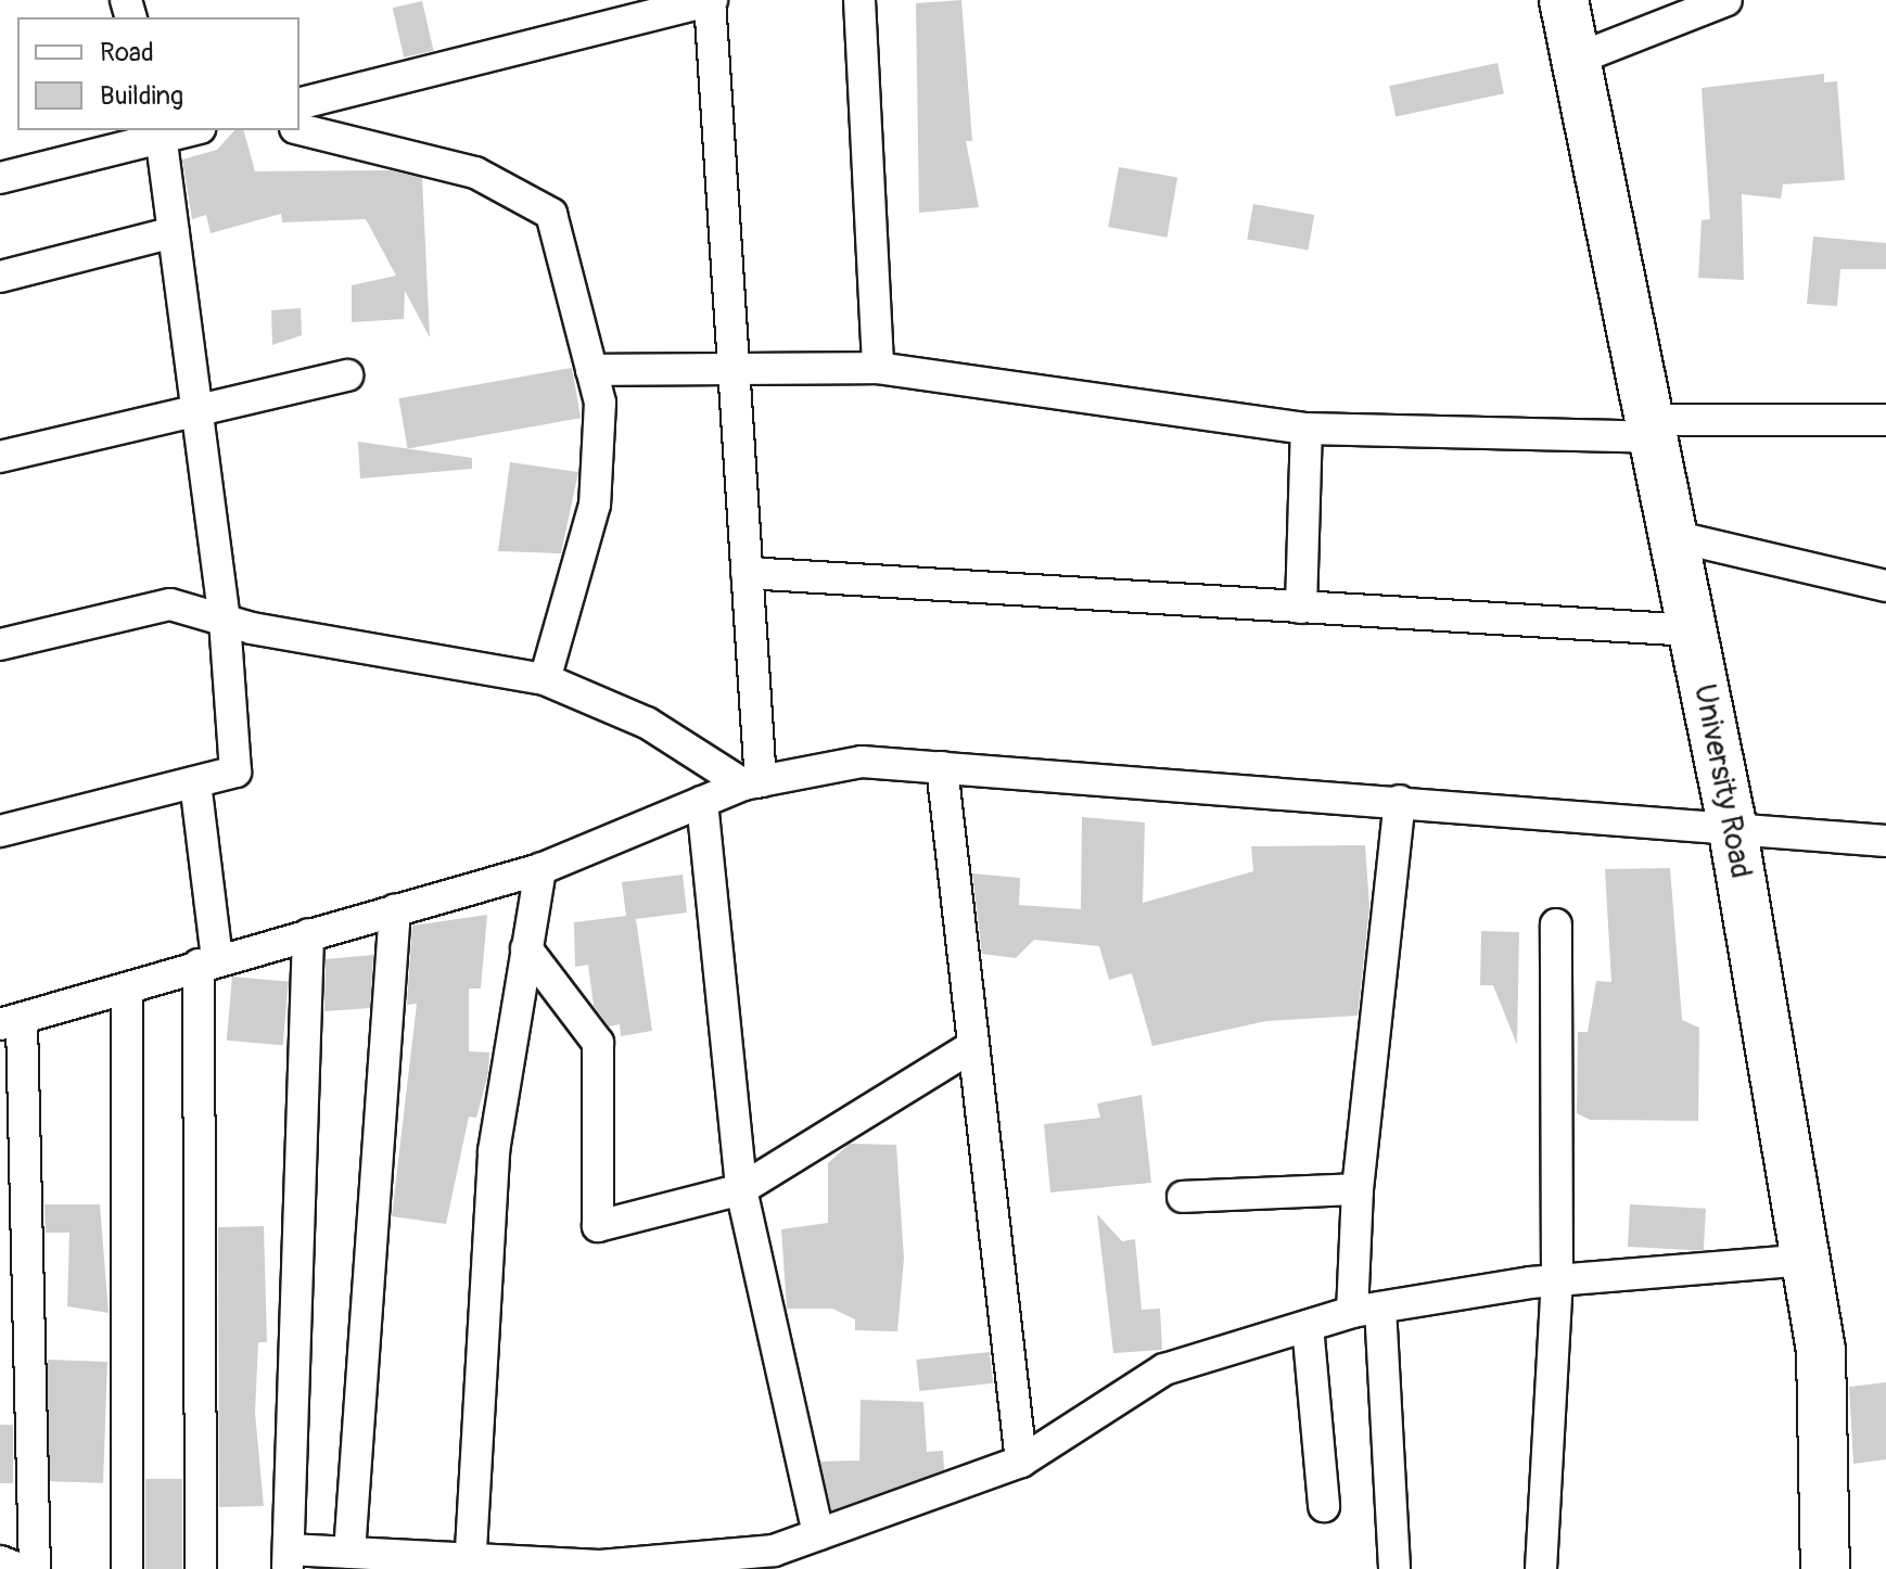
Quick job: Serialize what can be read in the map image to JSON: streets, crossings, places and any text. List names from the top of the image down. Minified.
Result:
{"streets":{"main road":["University Road"]},"legend":["Road","Building"]}
